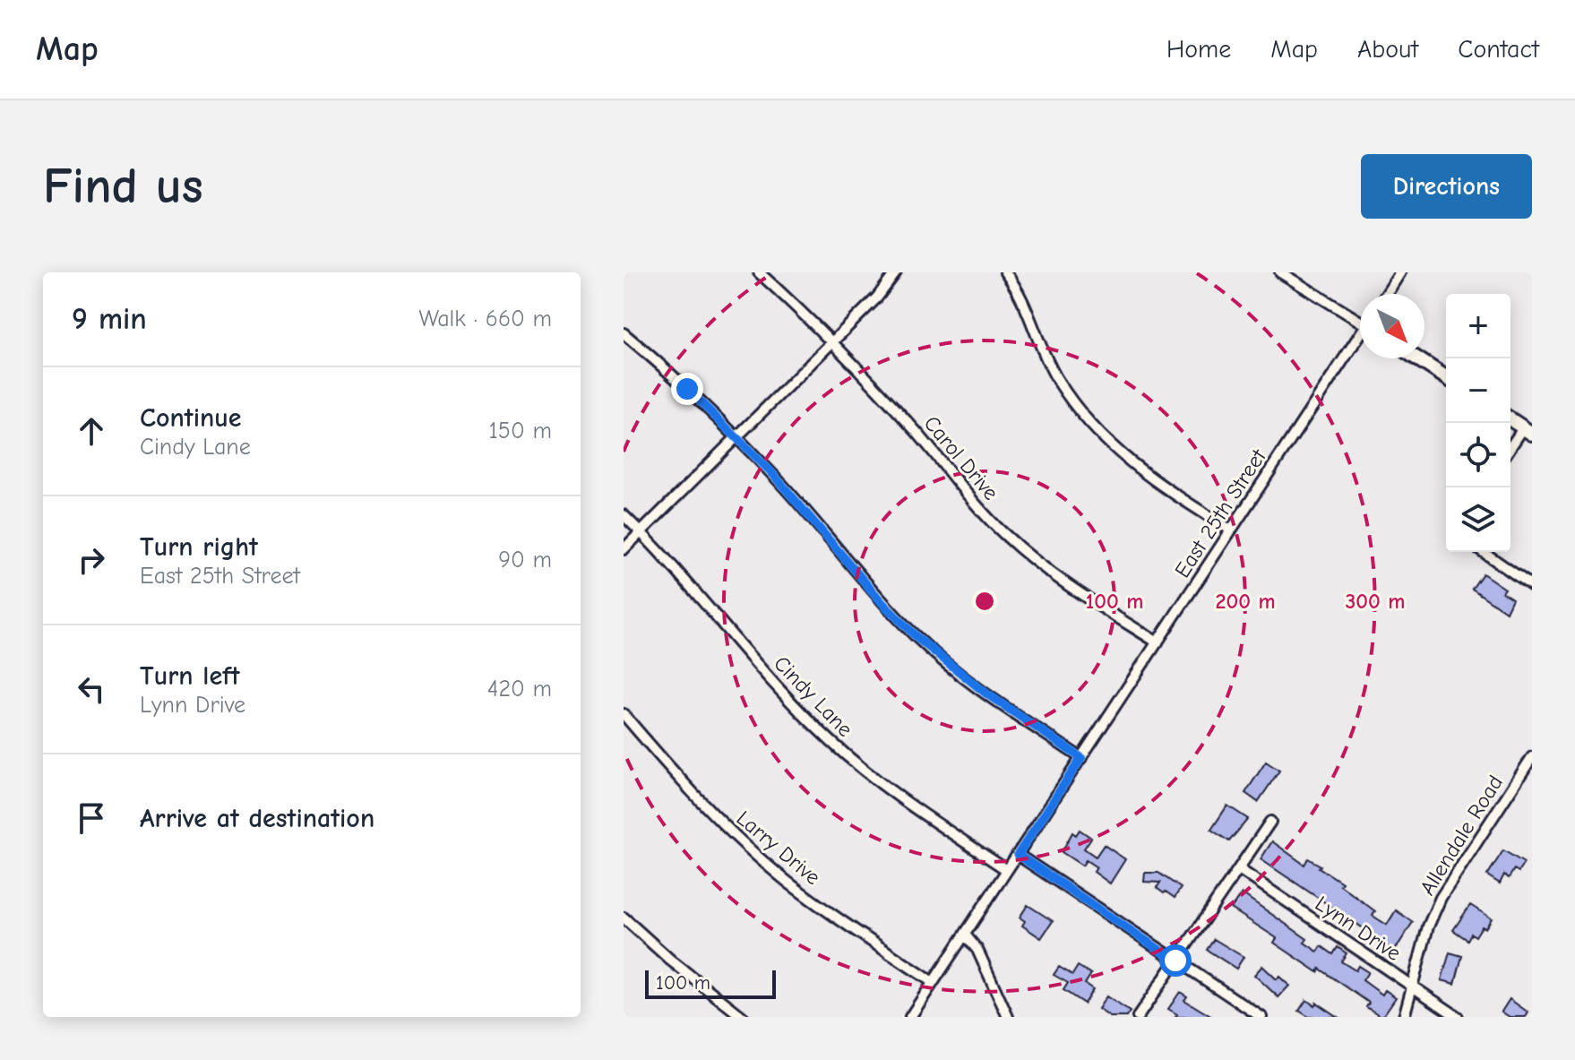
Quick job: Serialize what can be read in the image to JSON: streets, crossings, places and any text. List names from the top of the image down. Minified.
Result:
{"streets":{"street":["Carol Drive","East 25th Street","Cindy Lane","Allendale Road","Larry Drive","Lynn Drive"]},"crossings":[["Carol Drive","East 25th Street"],["East 25th Street","Cindy Lane"],["East 25th Street","Larry Drive"],["Allendale Road","Lynn Drive"]],"scale_bar":"100 m","north":"bottom right","page":{"header":"Map","nav":["Home","Map","About","Contact"],"buttons":"Directions","title":"Find us","heading":["9 min","Walk · 660 m"],"map_buttons":["+","−"],"list":[["Continue","Cindy Lane","150 m"],["Turn right","East 25th Street","90 m"],["Turn left","Lynn Drive","420 m"],"Arrive at destination"],"scale":"100 m"},"rings":["100 m","200 m","300 m"]}
